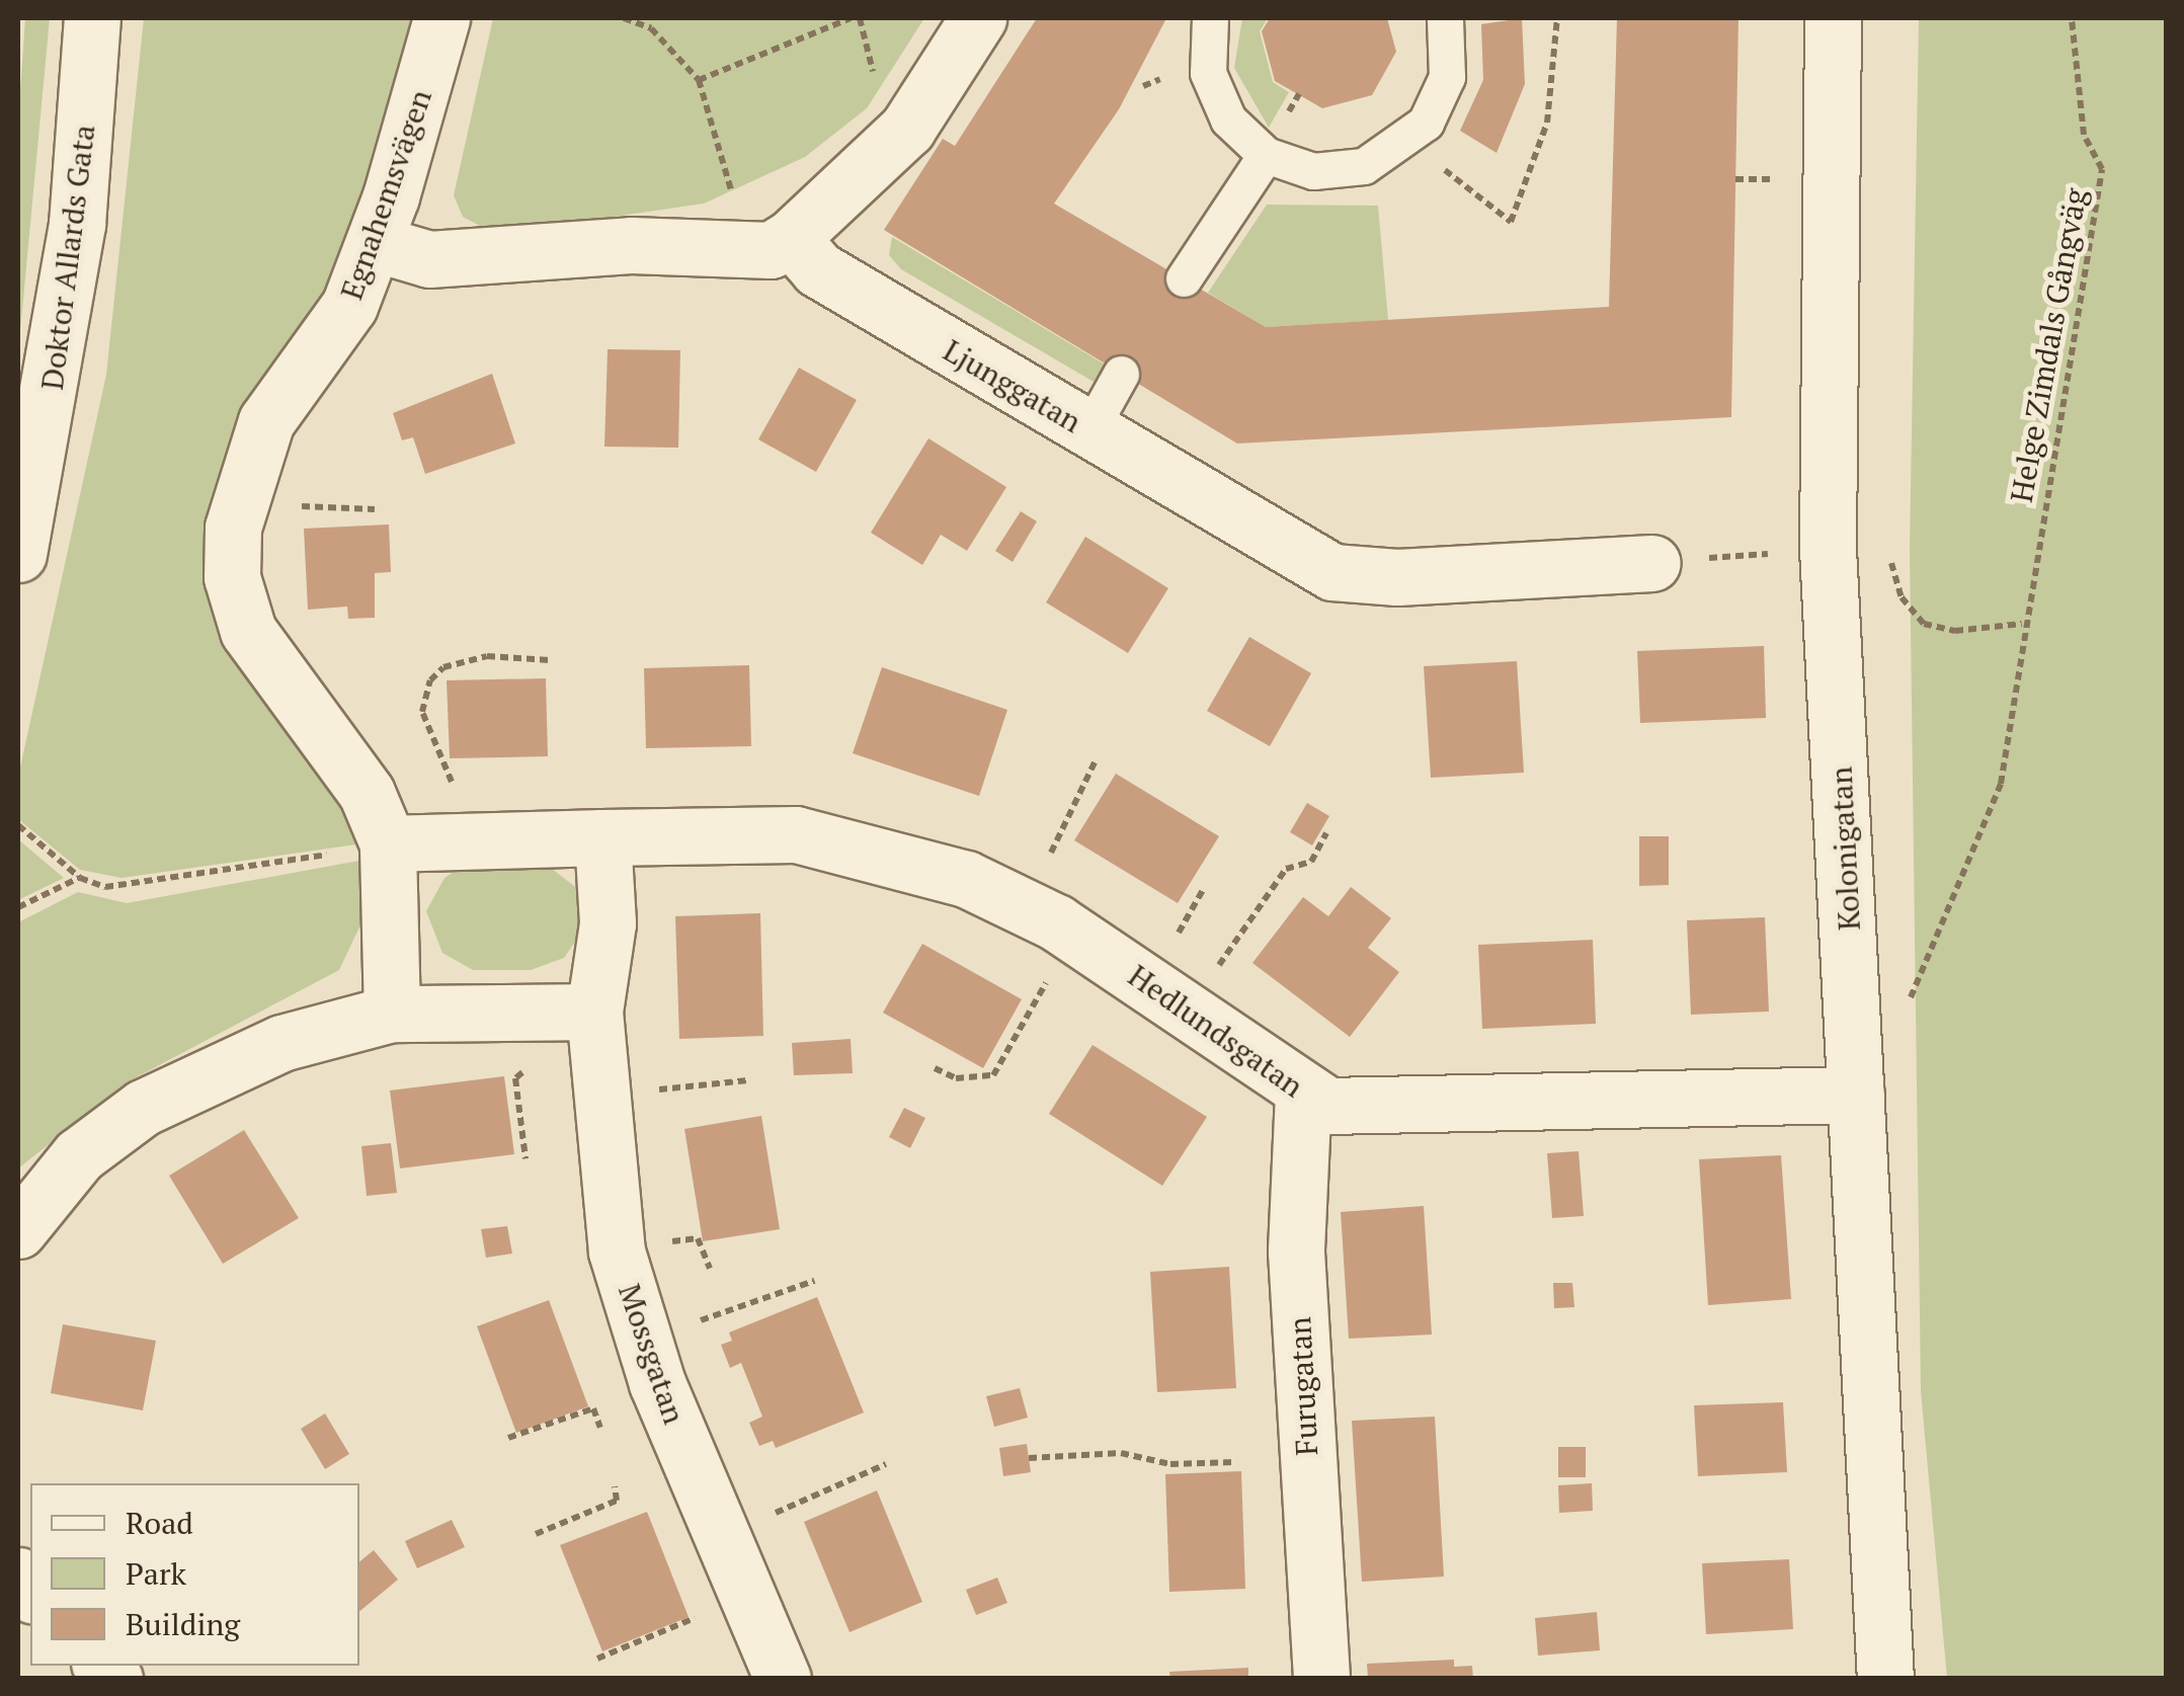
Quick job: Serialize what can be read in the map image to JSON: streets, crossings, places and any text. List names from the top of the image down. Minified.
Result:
{"streets":{"street":["Egnahemsvägen","Doktor Allards Gata","Ljunggatan","Kolonigatan","Hedlundsgatan","Mossgatan","Furugatan"],"path":["Helge Zimdals Gångväg"]},"crossings":[["Egnahemsvägen","Hedlundsgatan"],["Kolonigatan","Hedlundsgatan"],["Hedlundsgatan","Mossgatan"],["Hedlundsgatan","Furugatan"]],"legend":["Road","Park","Building"]}
